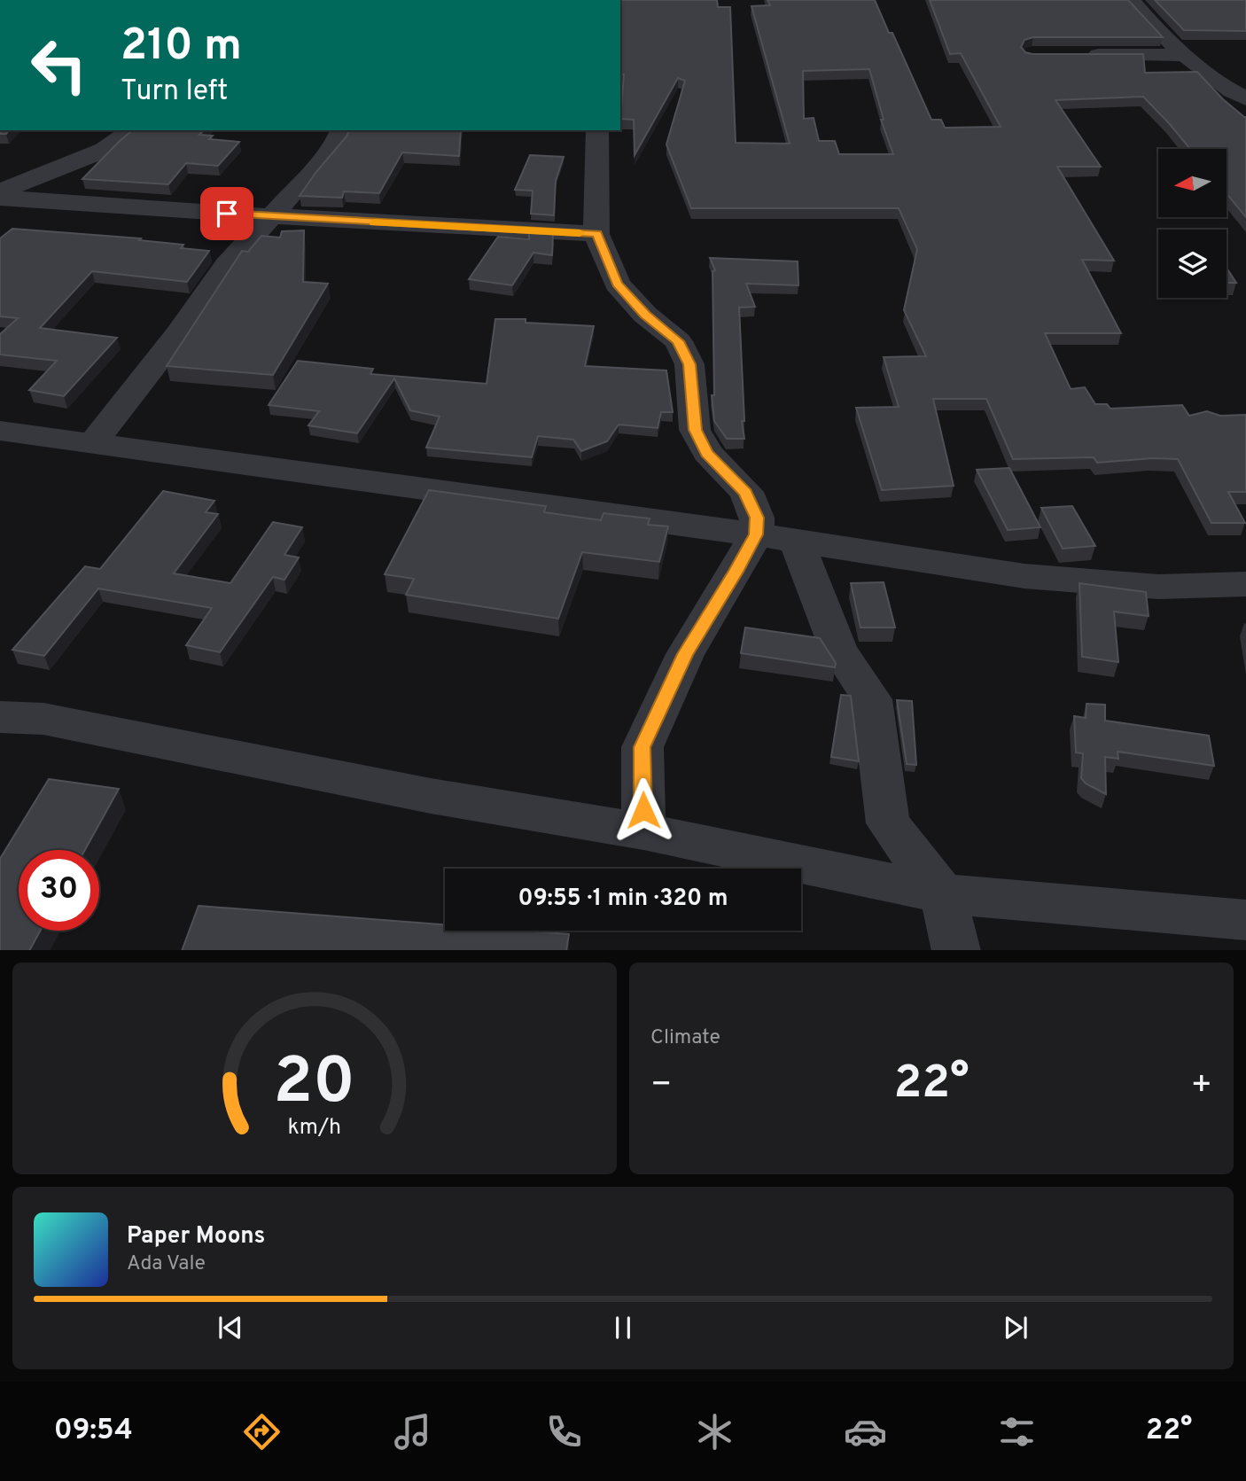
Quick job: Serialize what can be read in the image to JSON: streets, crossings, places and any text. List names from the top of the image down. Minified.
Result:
{"north":"left","page":{"turn":["210 m","Turn left"],"limit":"30","trip":"09:55 · 1 min · 320 m","tile":"Climate","heat":["−","22°","+"],"song":["Paper Moons","Ada Vale"],"tabs":["09:54","22°"],"gauge":["20","km/h"]}}
